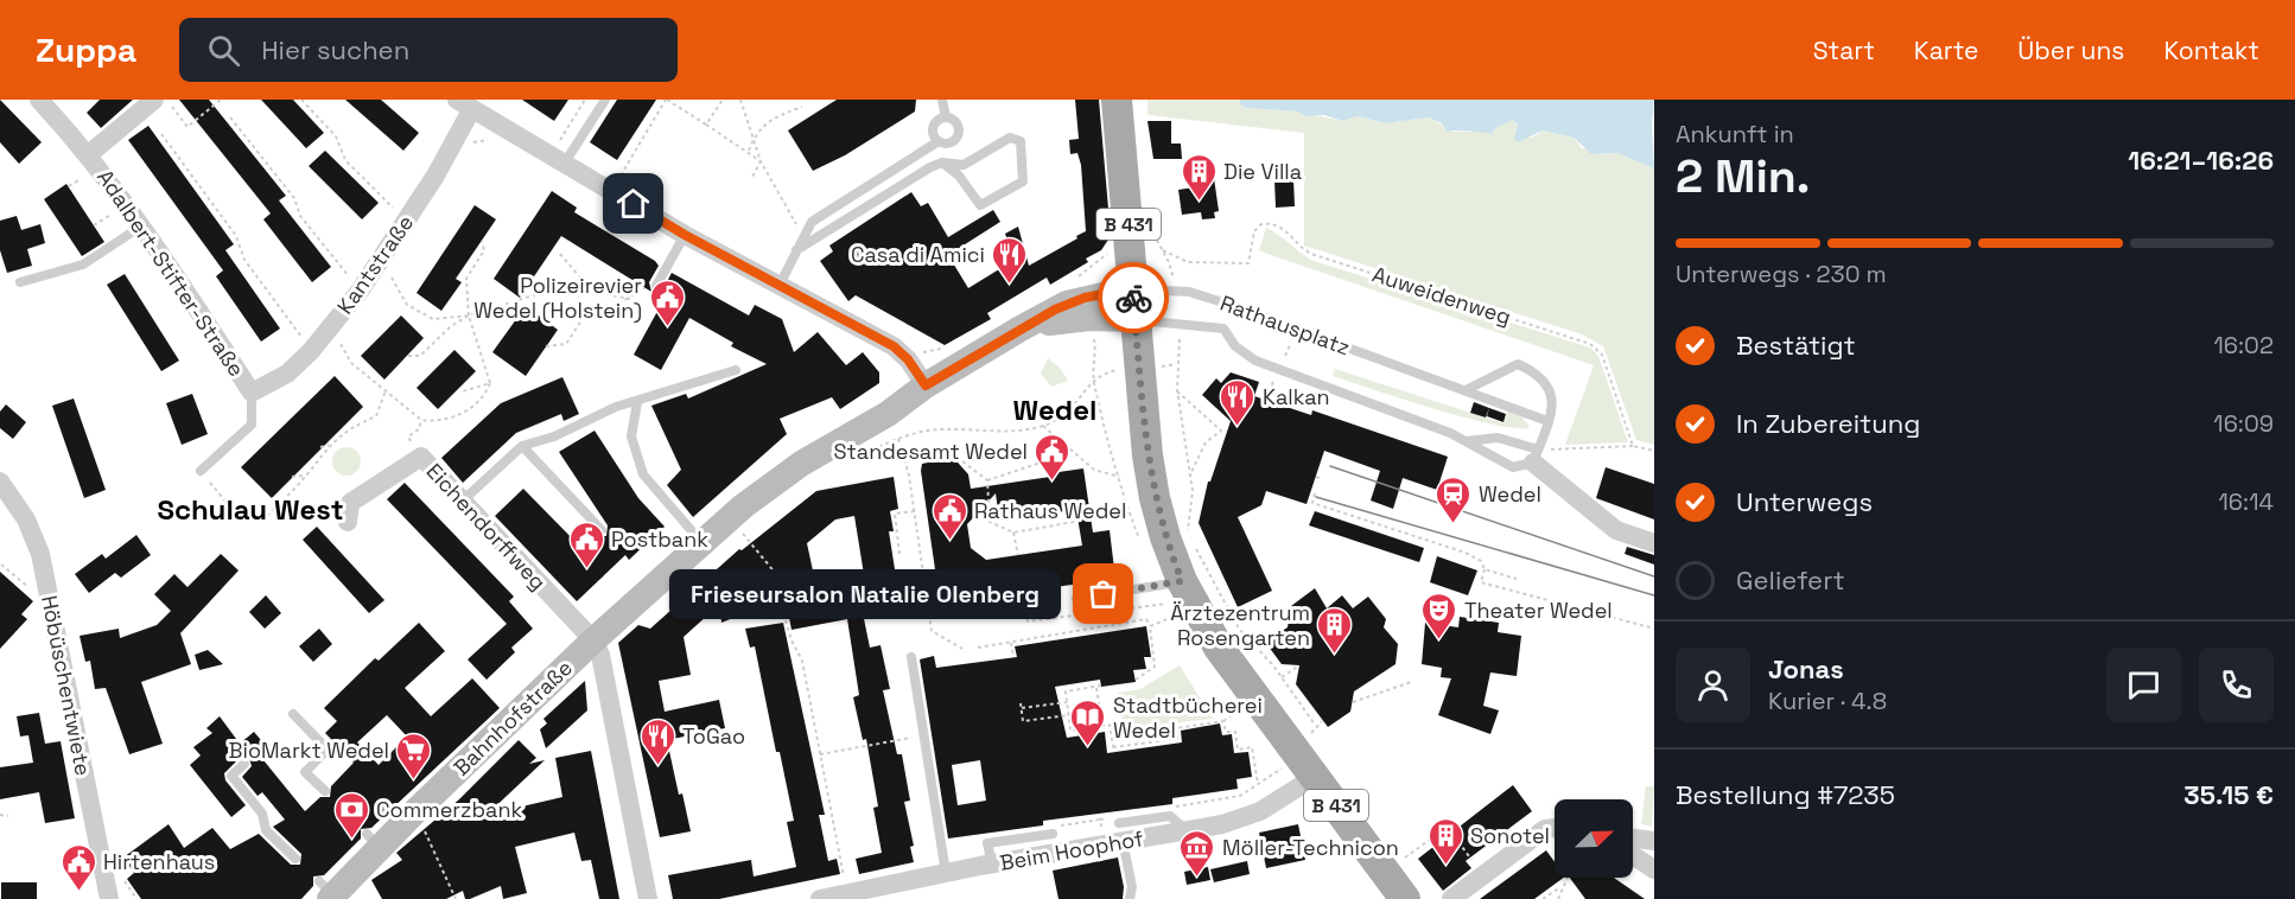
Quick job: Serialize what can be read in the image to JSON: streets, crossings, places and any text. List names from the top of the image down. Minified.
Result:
{"streets":{"main road":["B 431"],"street":["Kantstraße","Adalbert-Stifter-Straße","Rathausplatz","Eichendorffweg","Höbüschentwiete","Bahnhofstraße","Beim Hoophof"],"path":["Auweidenweg"]},"crossings":[["B 431","Rathausplatz"],["B 431","Beim Hoophof"],["Kantstraße","Adalbert-Stifter-Straße"],["Auweidenweg","Rathausplatz"],["Rathausplatz","Bahnhofstraße"],["Eichendorffweg","Bahnhofstraße"]],"districts":["Wedel","Schulau West"],"places":{"building":["Die Villa","Ärztezentrum Rosengarten","Sonotel"],"restaurant":["Casa di Amici","Kalkan","ToGao"],"public building":["Polizeirevier Wedel (Holstein)","Standesamt Wedel","Rathaus Wedel","Postbank","Hirtenhaus"],"station":["Wedel"],"other":["Frieseursalon Natalie Olenberg"],"theatre":["Theater Wedel"],"library":["Stadtbücherei Wedel"],"supermarket":["BioMarkt Wedel"],"bank":["Commerzbank"],"museum":["Möller-Technicon"]},"north":"top right","page":{"header":"Zuppa","search":"Hier suchen","nav":["Start","Karte","Über uns","Kontakt"],"heading":["2 Min.","Ankunft in","16:21–16:26"],"panel":["Jonas","Kurier · 4.8","Bestellung #7235","35.15 €"],"bar":"Unterwegs · 230 m","list":[["Bestätigt","16:02"],["In Zubereitung","16:09"],["Unterwegs","16:14"],"Geliefert"],"bubble":"Frieseursalon Natalie Olenberg"}}
